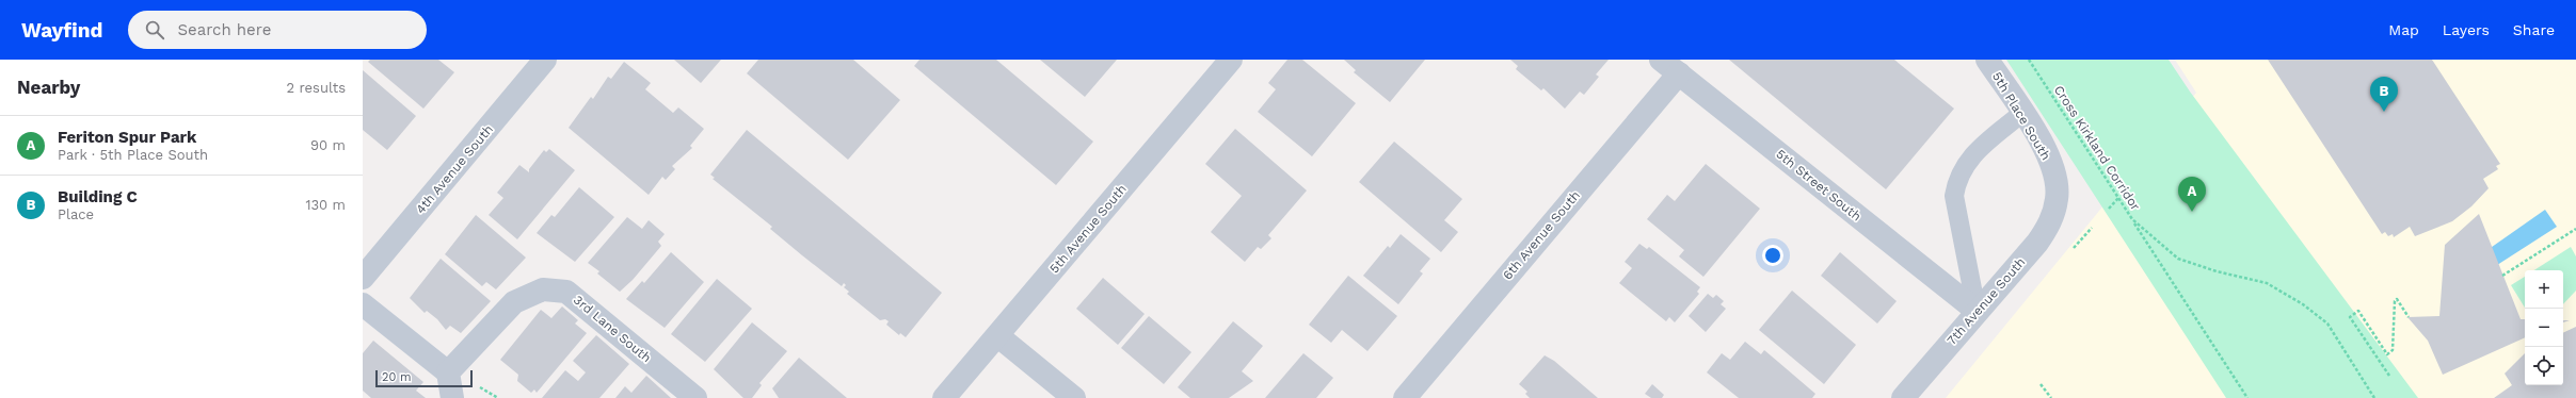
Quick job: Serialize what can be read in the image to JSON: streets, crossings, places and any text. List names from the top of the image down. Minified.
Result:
{"streets":{"street":["5th Place South","4th Avenue South","5th Street South","5th Avenue South","6th Avenue South","7th Avenue South","3rd Lane South"],"path":["Cross Kirkland Corridor"]},"crossings":[["5th Place South","7th Avenue South"],["5th Street South","6th Avenue South"],["5th Street South","7th Avenue South"]],"scale_bar":"20 m","page":{"header":"Wayfind","search":"Search here","nav":["Map","Layers","Share"],"heading":["Nearby","2 results"],"pins":["B","A"],"list":[{"mark":"A","name":"Feriton Spur Park","note":"Park · 5th Place South","value":"90 m"},{"mark":"B","name":"Building C","note":"Place","value":"130 m"}],"map_buttons":["+","−"],"scale":"20 m"}}
